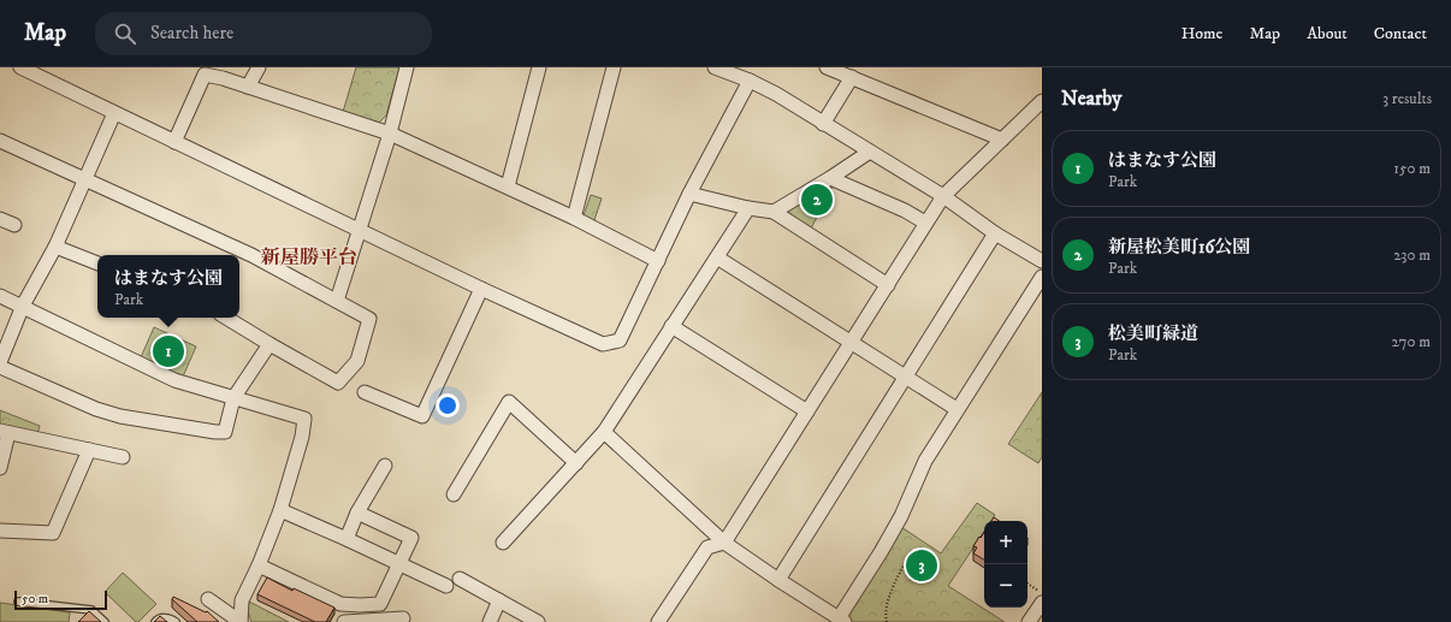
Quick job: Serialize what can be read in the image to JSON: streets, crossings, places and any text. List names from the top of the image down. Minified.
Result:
{"districts":["新屋勝平台"],"scale_bar":"50 m","page":{"header":"Map","search":"Search here","nav":["Home","Map","About","Contact"],"heading":["Nearby","3 results"],"list":[{"mark":"1","name":"はまなす公園","note":"Park","value":"150 m"},{"mark":"2","name":"新屋松美町16公園","note":"Park","value":"230 m"},{"mark":"3","name":"松美町緑道","note":"Park","value":"270 m"}],"pins":["2","1","3"],"popup":["はまなす公園","Park"],"map_buttons":["+","−"],"scale":"50 m"}}
